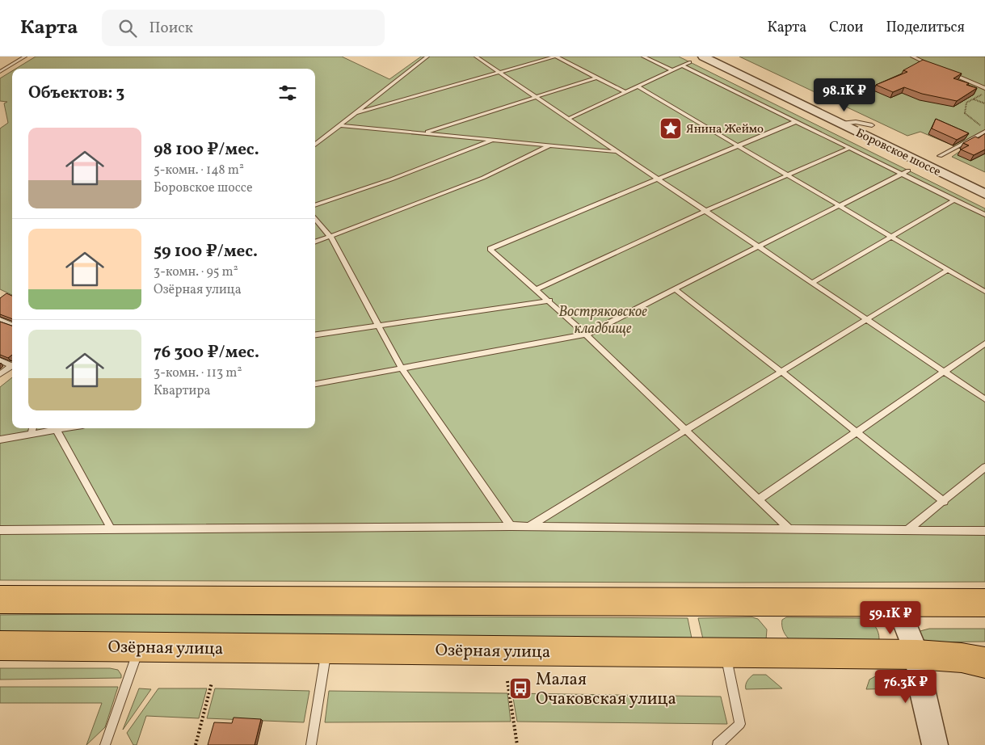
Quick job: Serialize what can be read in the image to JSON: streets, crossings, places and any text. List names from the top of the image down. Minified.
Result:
{"streets":{"main road":["Озёрная улица"],"street":["Боровское шоссе"]},"parks":["Востряковское кладбище"],"places":{"place":["Янина Жеймо"],"bus stop":["Малая Очаковская улица"]},"page":{"header":"Карта","search":"Поиск","nav":["Карта","Слои","Поделиться"],"heading":"Объектов: 3","price":["98.1K ₽","59.1K ₽","76.3K ₽"],"list":[{"name":"98 100 ₽/мес.","note":"5-комн. · 148 m² · Боровское шоссе"},{"name":"59 100 ₽/мес.","note":"3-комн. · 95 m² · Озёрная улица"},{"name":"76 300 ₽/мес.","note":"3-комн. · 113 m² · Квартира"}]}}
